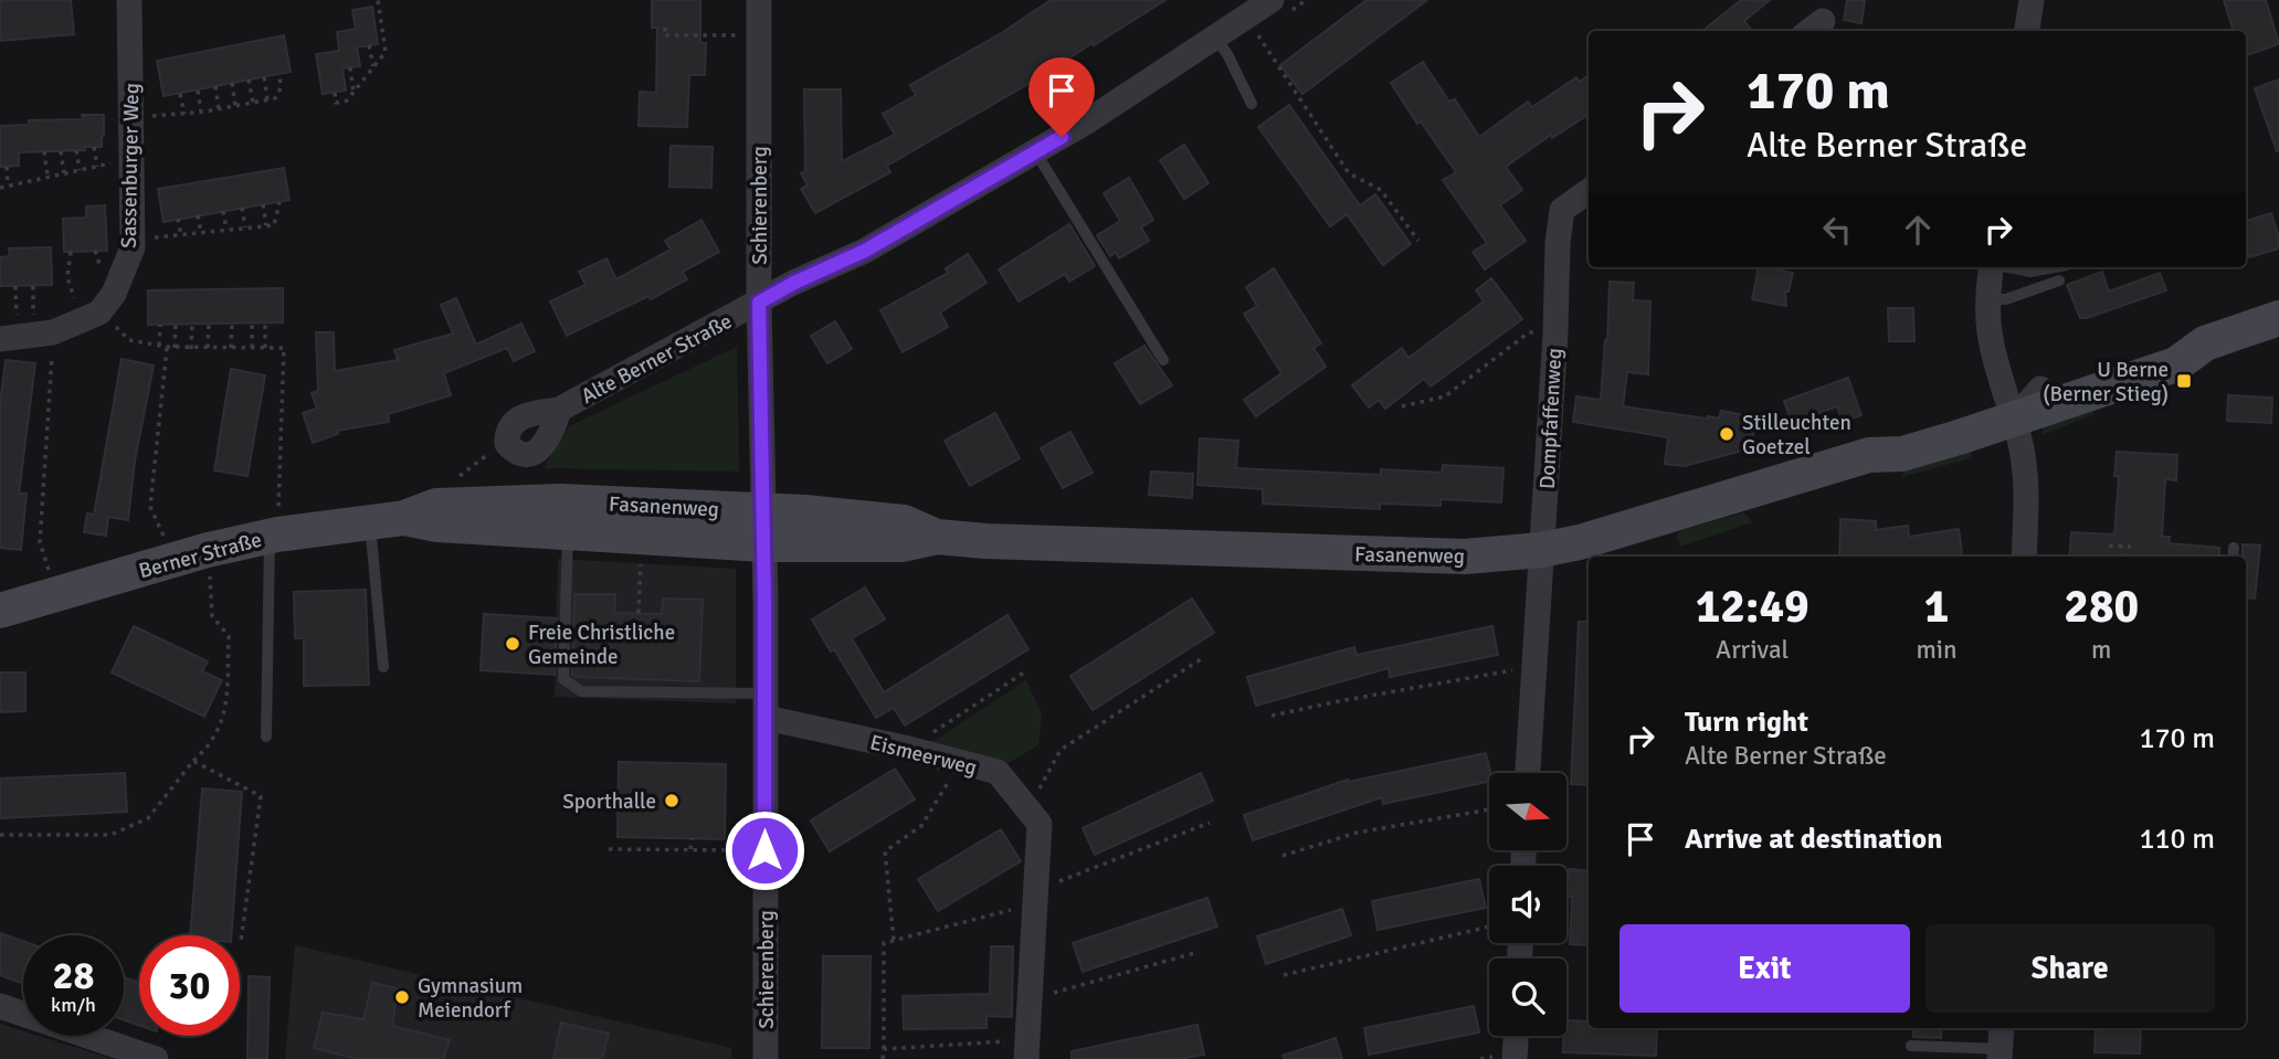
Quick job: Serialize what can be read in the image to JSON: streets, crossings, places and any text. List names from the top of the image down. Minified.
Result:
{"streets":{"main road":["Fasanenweg","Berner Straße"],"street":["Sassenburger Weg","Schierenberg","Alte Berner Straße","Dompfaffenweg","Eismeerweg"]},"crossings":[["Schierenberg","Alte Berner Straße"],["Schierenberg","Fasanenweg"],["Schierenberg","Eismeerweg"],["Dompfaffenweg","Fasanenweg"],["Fasanenweg","Berner Straße"]],"places":{"transit":["U Berne (Berner Stieg)"],"other":["Stilleuchten Goetzel","Freie Christliche Gemeinde","Sporthalle","Gymnasium Meiendorf"]},"north":"right","page":{"turn":["170 m","Alte Berner Straße"],"eta":["12:49","Arrival","1","min","280","m"],"list":[{"name":"Turn right","note":"Alte Berner Straße","value":"170 m"},{"name":"Arrive at destination","value":"110 m"}],"buttons":["Exit","Share"],"speed":"28 km/h","limit":"30"}}
